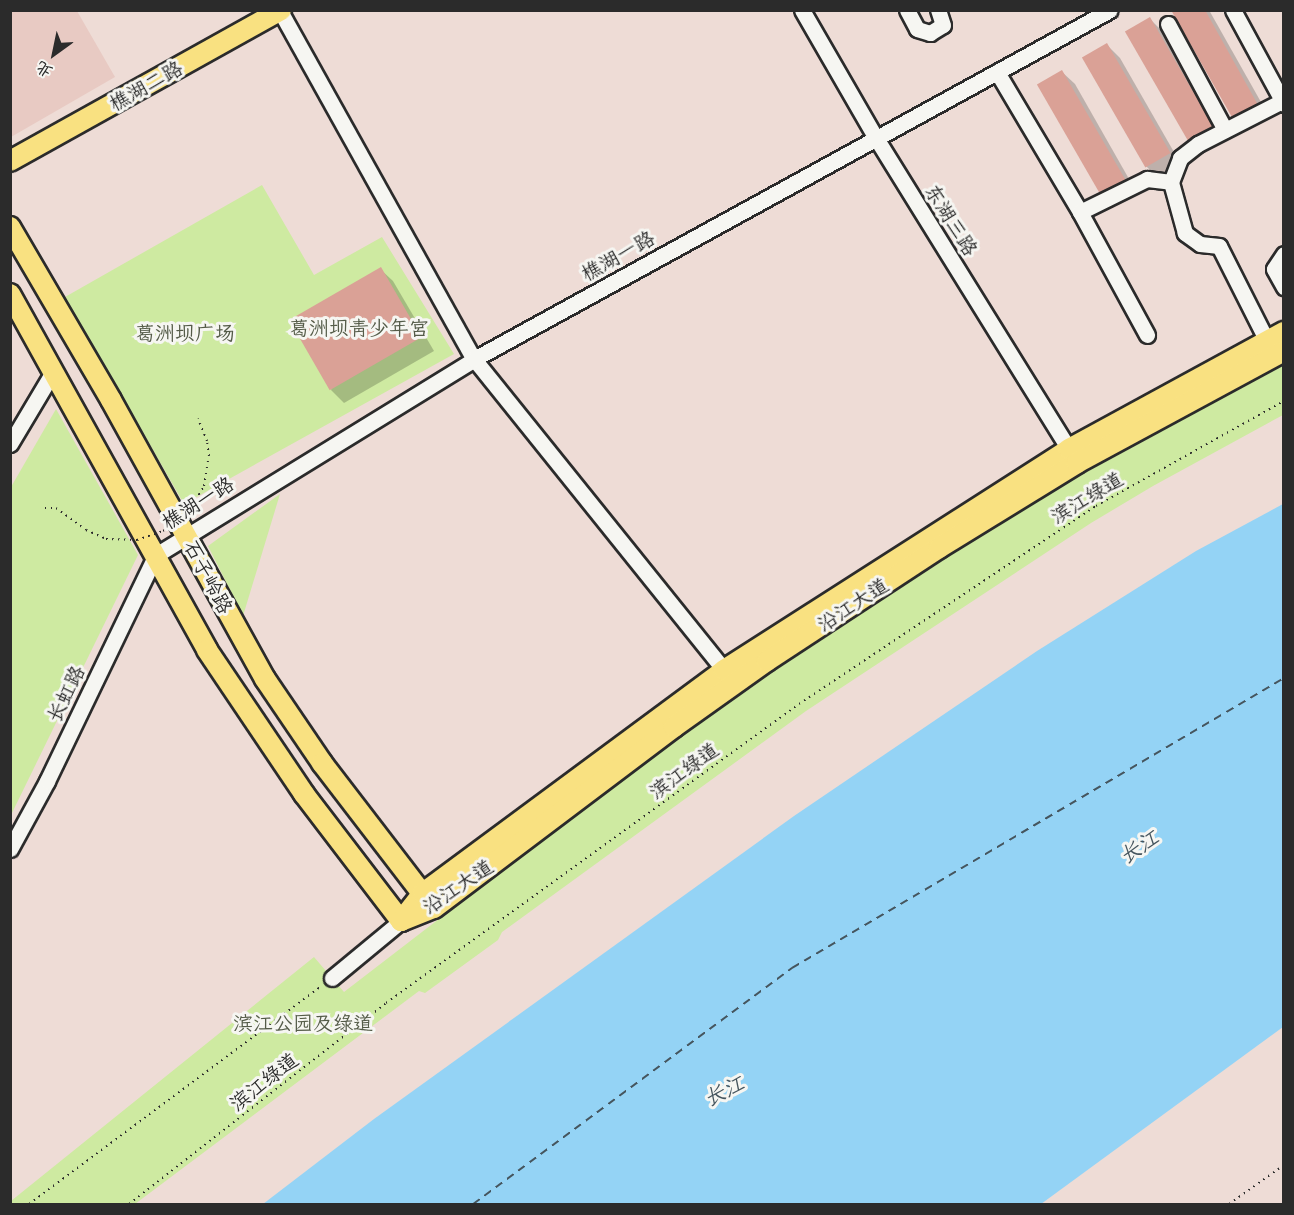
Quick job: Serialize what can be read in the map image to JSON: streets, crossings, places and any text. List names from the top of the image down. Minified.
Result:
{"streets":{"main road":["樵湖二路","石子岭路","沿江大道"],"street":["东湖三路","樵湖一路","长虹路"],"path":["滨江绿道"]},"crossings":[["东湖三路","樵湖一路"],["东湖三路","沿江大道"],["樵湖一路","石子岭路"],["樵湖一路","长虹路"],["石子岭路","沿江大道"],["石子岭路","长虹路"]],"water":["长江"],"parks":["葛洲坝青少年宫","葛洲坝广场","滨江公园及绿道"],"north":"bottom left"}
